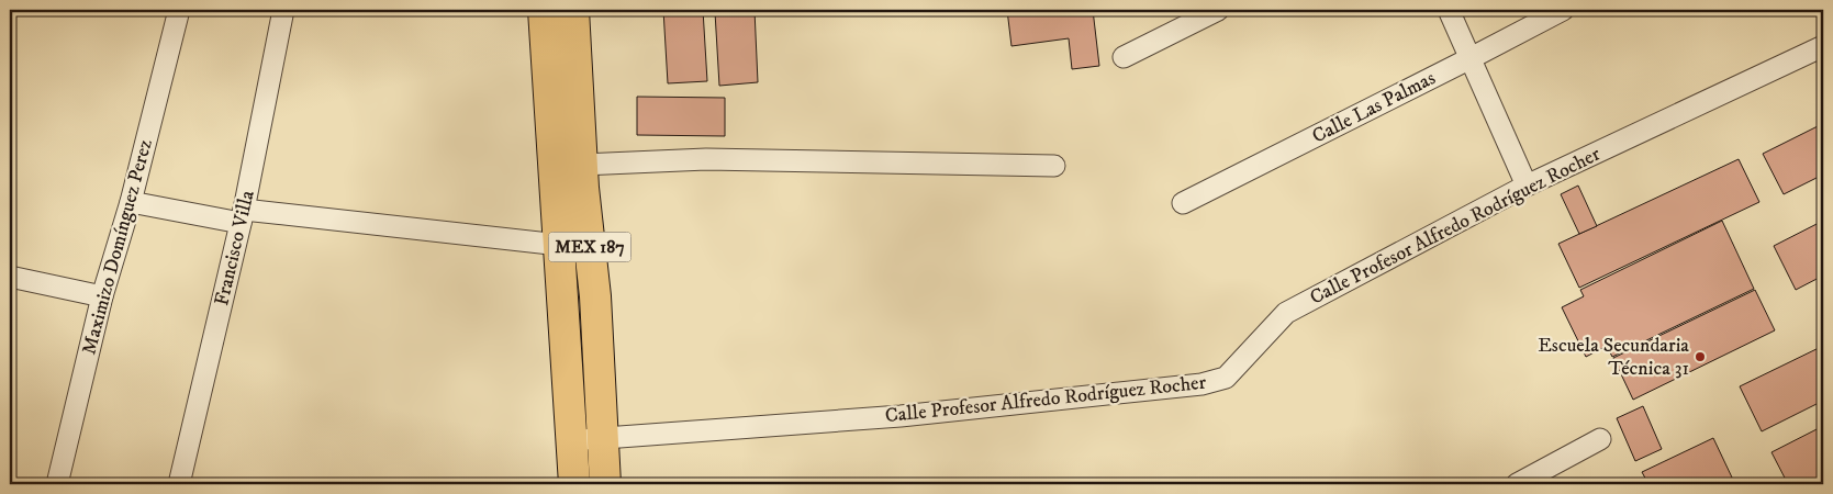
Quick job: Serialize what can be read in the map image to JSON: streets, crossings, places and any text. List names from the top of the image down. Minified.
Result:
{"streets":{"main road":["MEX 187"],"street":["Calle Las Palmas","Calle Profesor Alfredo Rodríguez Rocher","Maximizo Domínguez Perez","Francisco Villa"]},"crossings":[["Calle Profesor Alfredo Rodríguez Rocher","MEX 187"]],"places":["Escuela Secundaria Técnica 31"]}
